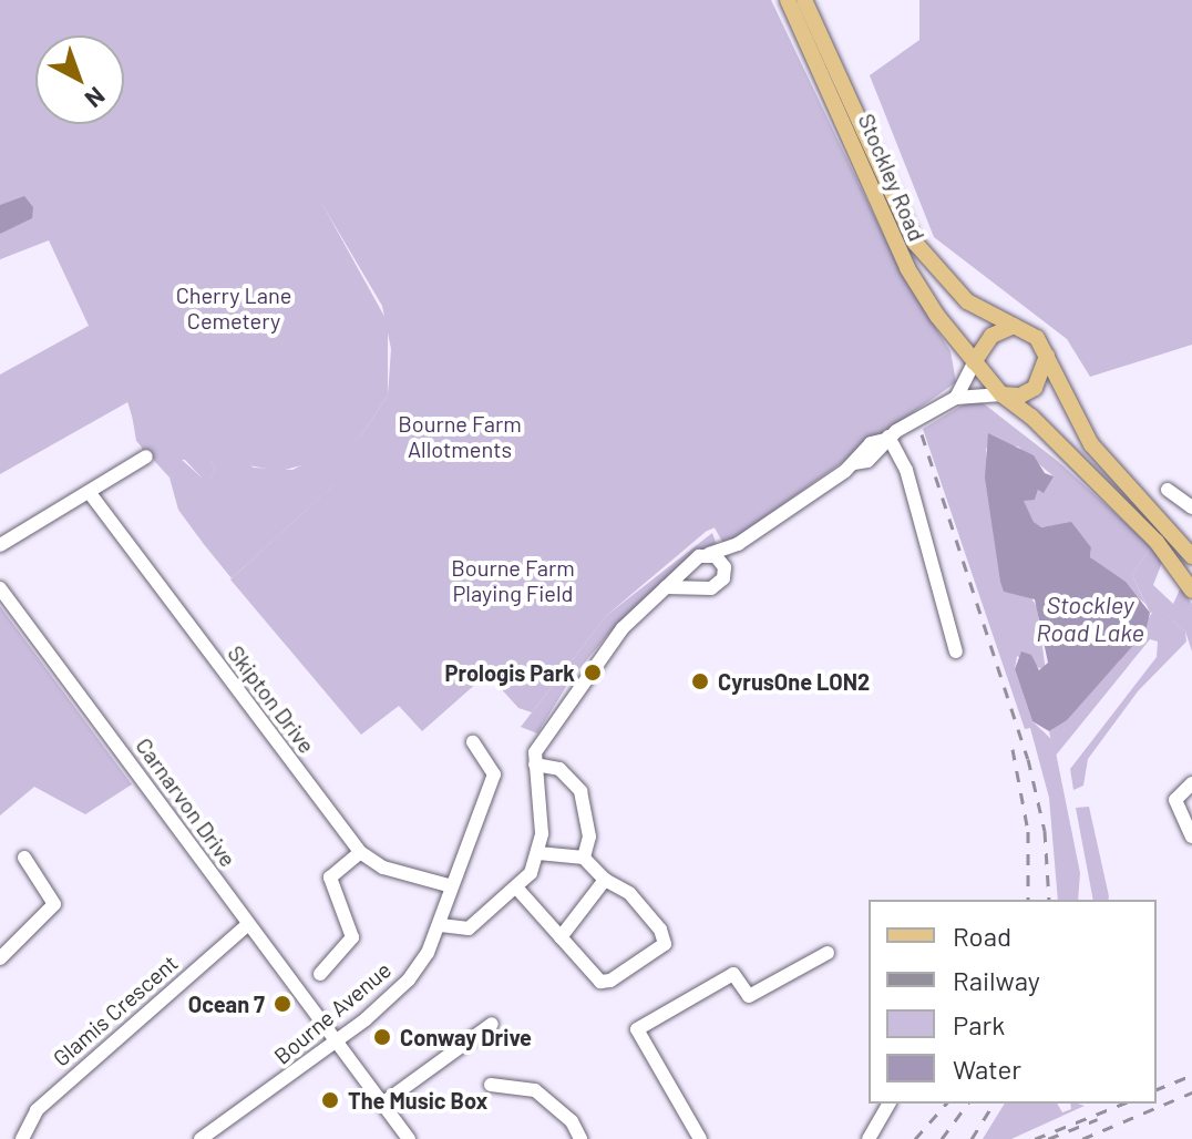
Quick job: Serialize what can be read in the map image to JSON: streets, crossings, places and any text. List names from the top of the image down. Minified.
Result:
{"streets":{"main road":["Stockley Road"],"street":["Skipton Drive","Carnarvon Drive","Glamis Crescent","Bourne Avenue"]},"crossings":[["Skipton Drive","Bourne Avenue"],["Carnarvon Drive","Glamis Crescent"],["Carnarvon Drive","Bourne Avenue"]],"water":["Stockley Road Lake"],"parks":["Cherry Lane Cemetery","Bourne Farm Allotments","Bourne Farm Playing Field"],"places":["Prologis Park","CyrusOne LON2","Ocean 7","Conway Drive","The Music Box"],"legend":["Road","Railway","Park","Water"],"north":"bottom right"}
